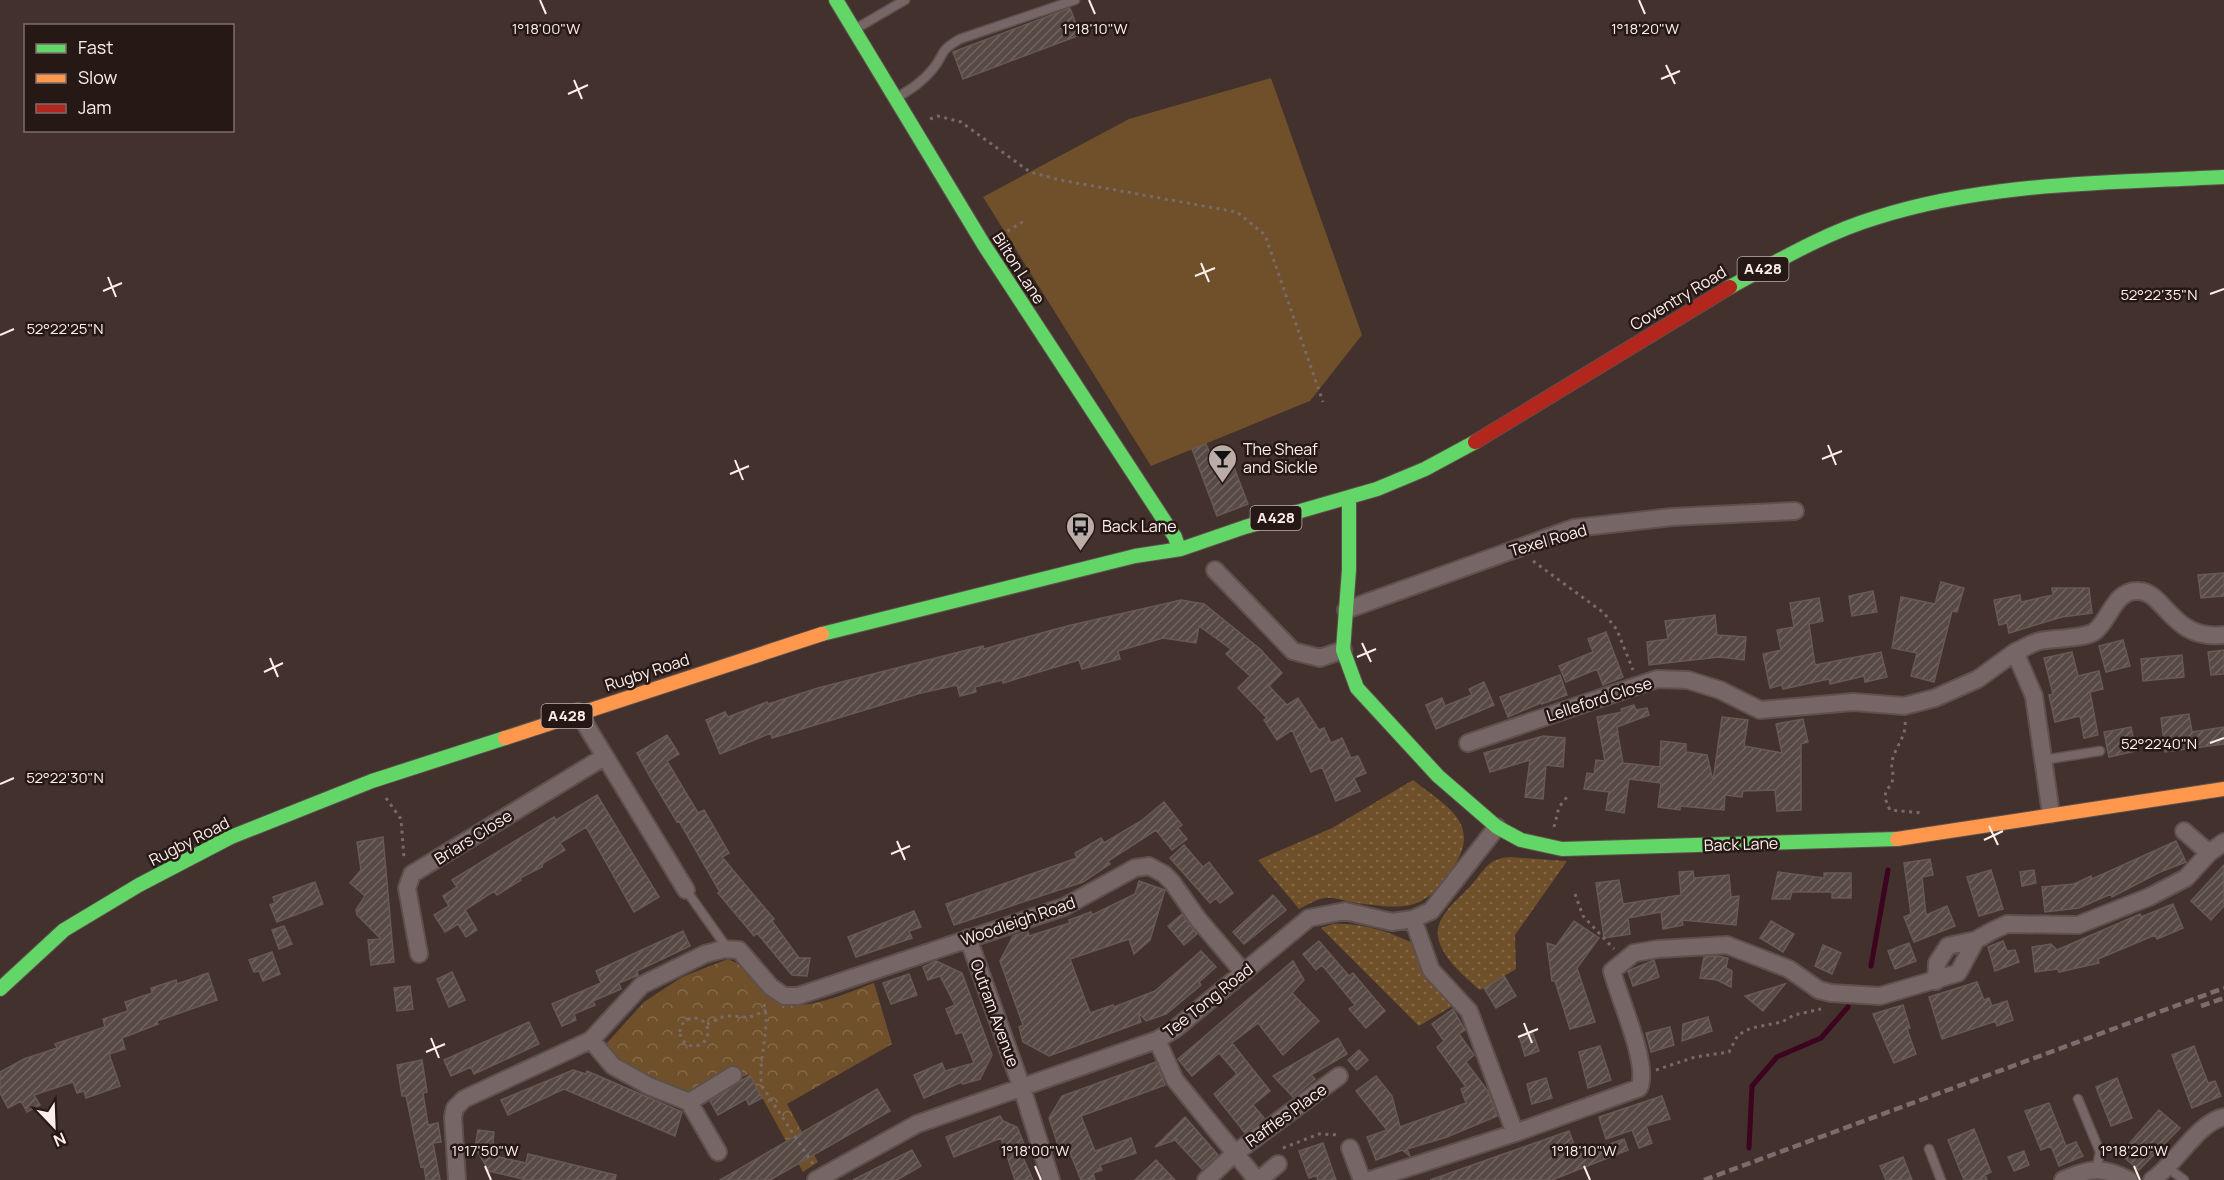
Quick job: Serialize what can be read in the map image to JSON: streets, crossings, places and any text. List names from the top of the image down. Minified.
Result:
{"streets":{"main road":["Bilton Lane","A428","Coventry Road","Rugby Road","Back Lane"],"street":["Texel Road","Lelleford Close","Briars Close","Woodleigh Road","Tee Tong Road","Outram Avenue","Raffles Place"]},"crossings":[["Bilton Lane","Coventry Road"],["Bilton Lane","Rugby Road"],["Coventry Road","Rugby Road"],["Coventry Road","Back Lane"],["Texel Road","Back Lane"],["Woodleigh Road","Tee Tong Road"],["Woodleigh Road","Outram Avenue"],["Tee Tong Road","Outram Avenue"],["Tee Tong Road","Raffles Place"]],"places":{"bar":["The Sheaf and Sickle"],"bus stop":["Back Lane"]},"legend":["Fast","Slow","Jam"],"north":"bottom right","coordinates":["1°18'00\"W","1°18'10\"W","1°18'20\"W","52°22'35\"N","52°22'25\"N","52°22'40\"N","52°22'30\"N","1°17'50\"W"]}
